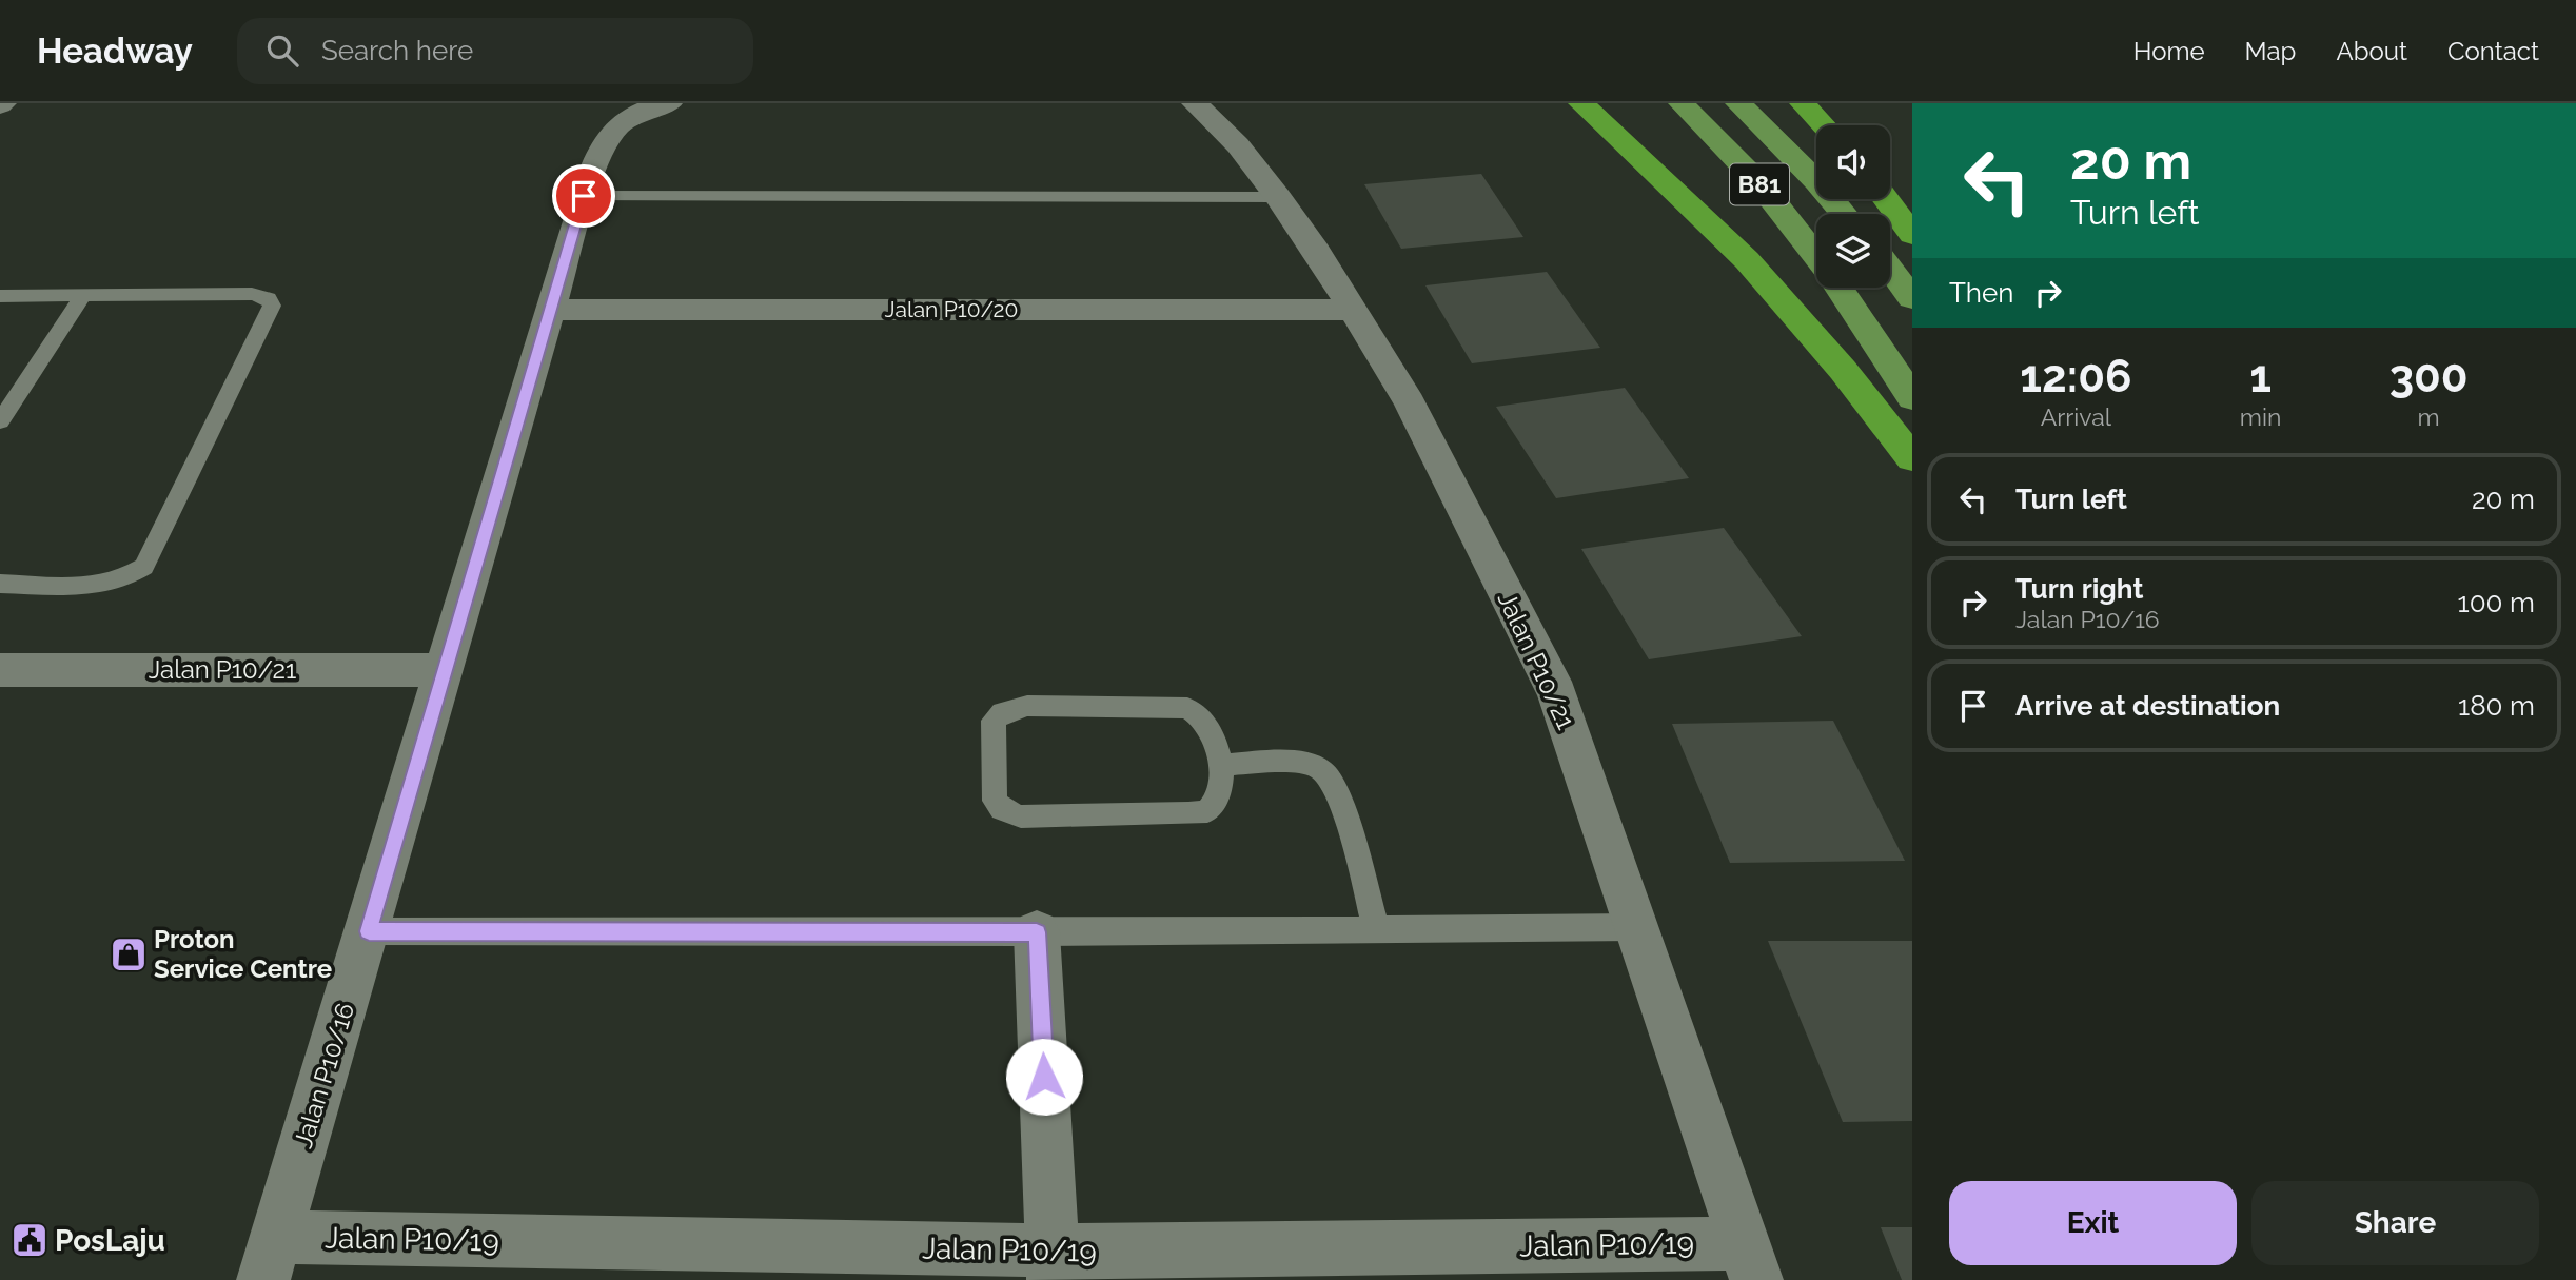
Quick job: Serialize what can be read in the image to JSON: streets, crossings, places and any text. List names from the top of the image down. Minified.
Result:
{"streets":{"main road":["B81"],"street":["Jalan P10/20","Jalan P10/21","Jalan P10/16","Jalan P10/19"]},"crossings":[["Jalan P10/20","Jalan P10/21"],["Jalan P10/20","Jalan P10/16"],["Jalan P10/21","Jalan P10/16"],["Jalan P10/21","Jalan P10/19"],["Jalan P10/16","Jalan P10/19"]],"places":{"shop":["Proton Service Centre"],"public building":["PosLaju"]},"page":{"header":"Headway","search":"Search here","nav":["Home","Map","About","Contact"],"turn":["20 m","Turn left"],"then":"Then","eta":["12:06","Arrival","1","min","300","m"],"list":[{"name":"Turn left","value":"20 m"},{"name":"Turn right","note":"Jalan P10/16","value":"100 m"},{"name":"Arrive at destination","value":"180 m"}],"buttons":["Exit","Share"]}}
